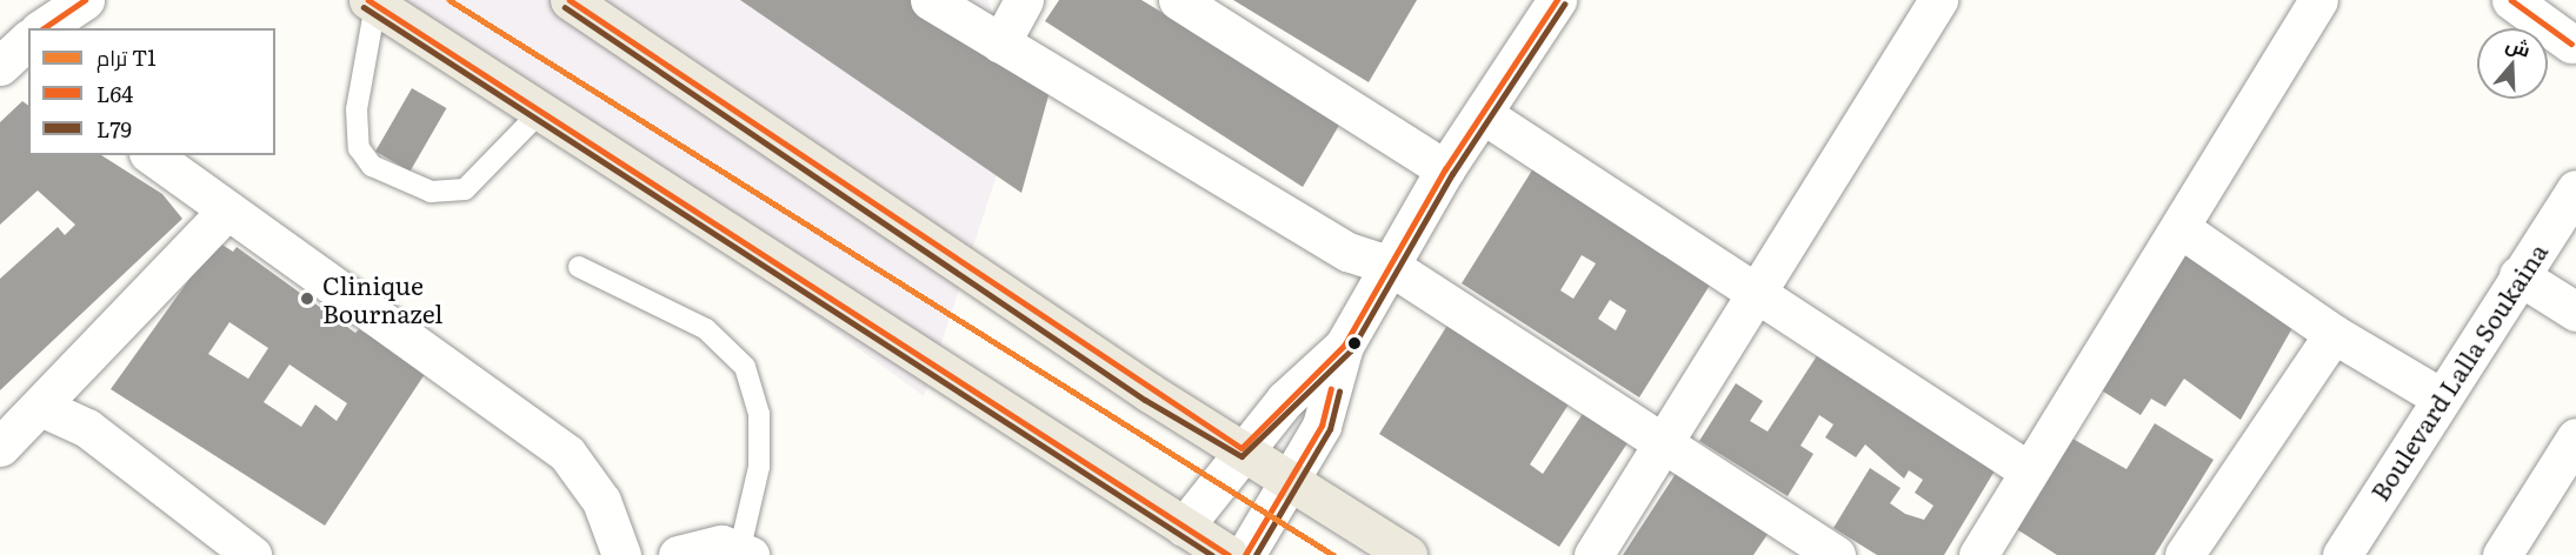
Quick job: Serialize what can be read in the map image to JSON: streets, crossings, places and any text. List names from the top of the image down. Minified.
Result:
{"streets":{"street":["Boulevard Lalla Soukaina"]},"places":["Clinique Bournazel"],"lines":["tram line T1","transit line L64","transit line L79"],"legend":["ترام T1","L64","L79"],"north":"top"}
